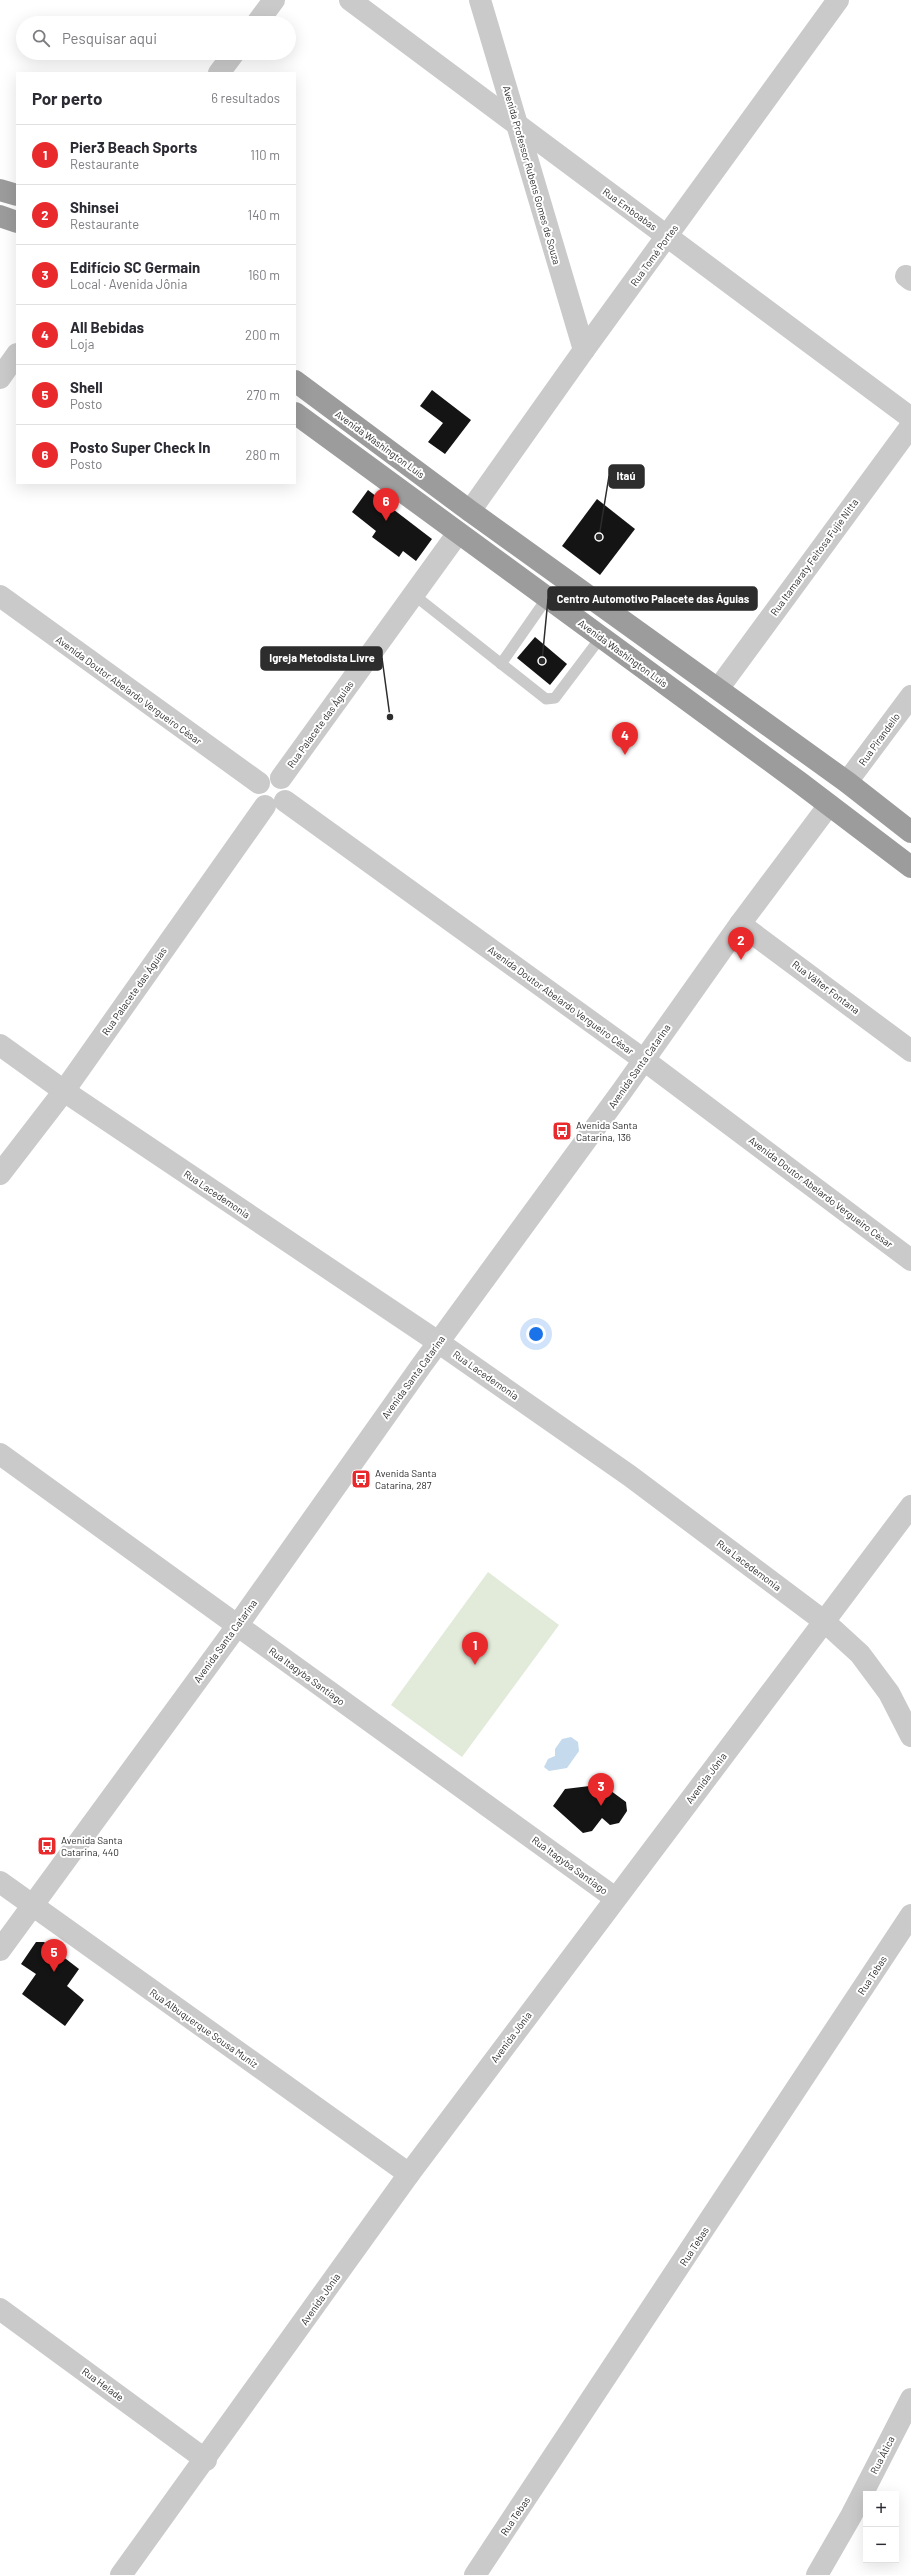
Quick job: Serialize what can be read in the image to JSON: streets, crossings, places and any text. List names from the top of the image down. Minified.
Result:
{"streets":{"highway":["Avenida Washington Luís"],"street":["Avenida Professor Rubens Gomes de Souza","Rua Emboabas","Rua Tomé Portes","Rua Itamaraty Feitosa Fujie Nitta","Avenida Doutor Abelardo Vergueiro César","Rua Palacete das Águias","Rua Pirandello","Rua Válter Fontana","Avenida Santa Catarina","Rua Lacedemonia","Rua Itagyba Santiago","Avenida Jônia","Rua Tebas","Rua Albuquerque Sousa Muniz","Rua Helade","Rua Ática"]},"crossings":[["Avenida Professor Rubens Gomes de Souza","Rua Emboabas"],["Avenida Professor Rubens Gomes de Souza","Rua Tomé Portes"],["Rua Emboabas","Rua Tomé Portes"],["Rua Tomé Portes","Avenida Washington Luís"],["Avenida Washington Luís","Rua Itamaraty Feitosa Fujie Nitta"],["Avenida Washington Luís","Rua Palacete das Águias"],["Avenida Washington Luís","Rua Pirandello"],["Avenida Washington Luís","Avenida Santa Catarina"],["Avenida Doutor Abelardo Vergueiro César","Rua Palacete das Águias"],["Avenida Doutor Abelardo Vergueiro César","Avenida Santa Catarina"],["Rua Palacete das Águias","Rua Lacedemonia"],["Rua Válter Fontana","Avenida Santa Catarina"],["Avenida Santa Catarina","Rua Lacedemonia"],["Avenida Santa Catarina","Rua Itagyba Santiago"],["Avenida Santa Catarina","Rua Albuquerque Sousa Muniz"],["Rua Lacedemonia","Avenida Jônia"],["Rua Itagyba Santiago","Avenida Jônia"],["Avenida Jônia","Rua Albuquerque Sousa Muniz"],["Avenida Jônia","Rua Helade"]],"places":{"other":["Itaú","Centro Automotivo Palacete das Águias","Igreja Metodista Livre"],"bus stop":["Avenida Santa Catarina, 136","Avenida Santa Catarina, 287","Avenida Santa Catarina, 440"]},"page":{"search":"Pesquisar aqui","heading":["Por perto","6 resultados"],"list":[{"mark":"1","name":"Pier3 Beach Sports","note":"Restaurante","value":"110 m"},{"mark":"2","name":"Shinsei","note":"Restaurante","value":"140 m"},{"mark":"3","name":"Edifício SC Germain","note":"Local · Avenida Jônia","value":"160 m"},{"mark":"4","name":"All Bebidas","note":"Loja","value":"200 m"},{"mark":"5","name":"Shell","note":"Posto","value":"270 m"},{"mark":"6","name":"Posto Super Check In","note":"Posto","value":"280 m"}],"pins":["6","4","2","1","3","5"],"map_buttons":["+","−"]}}
